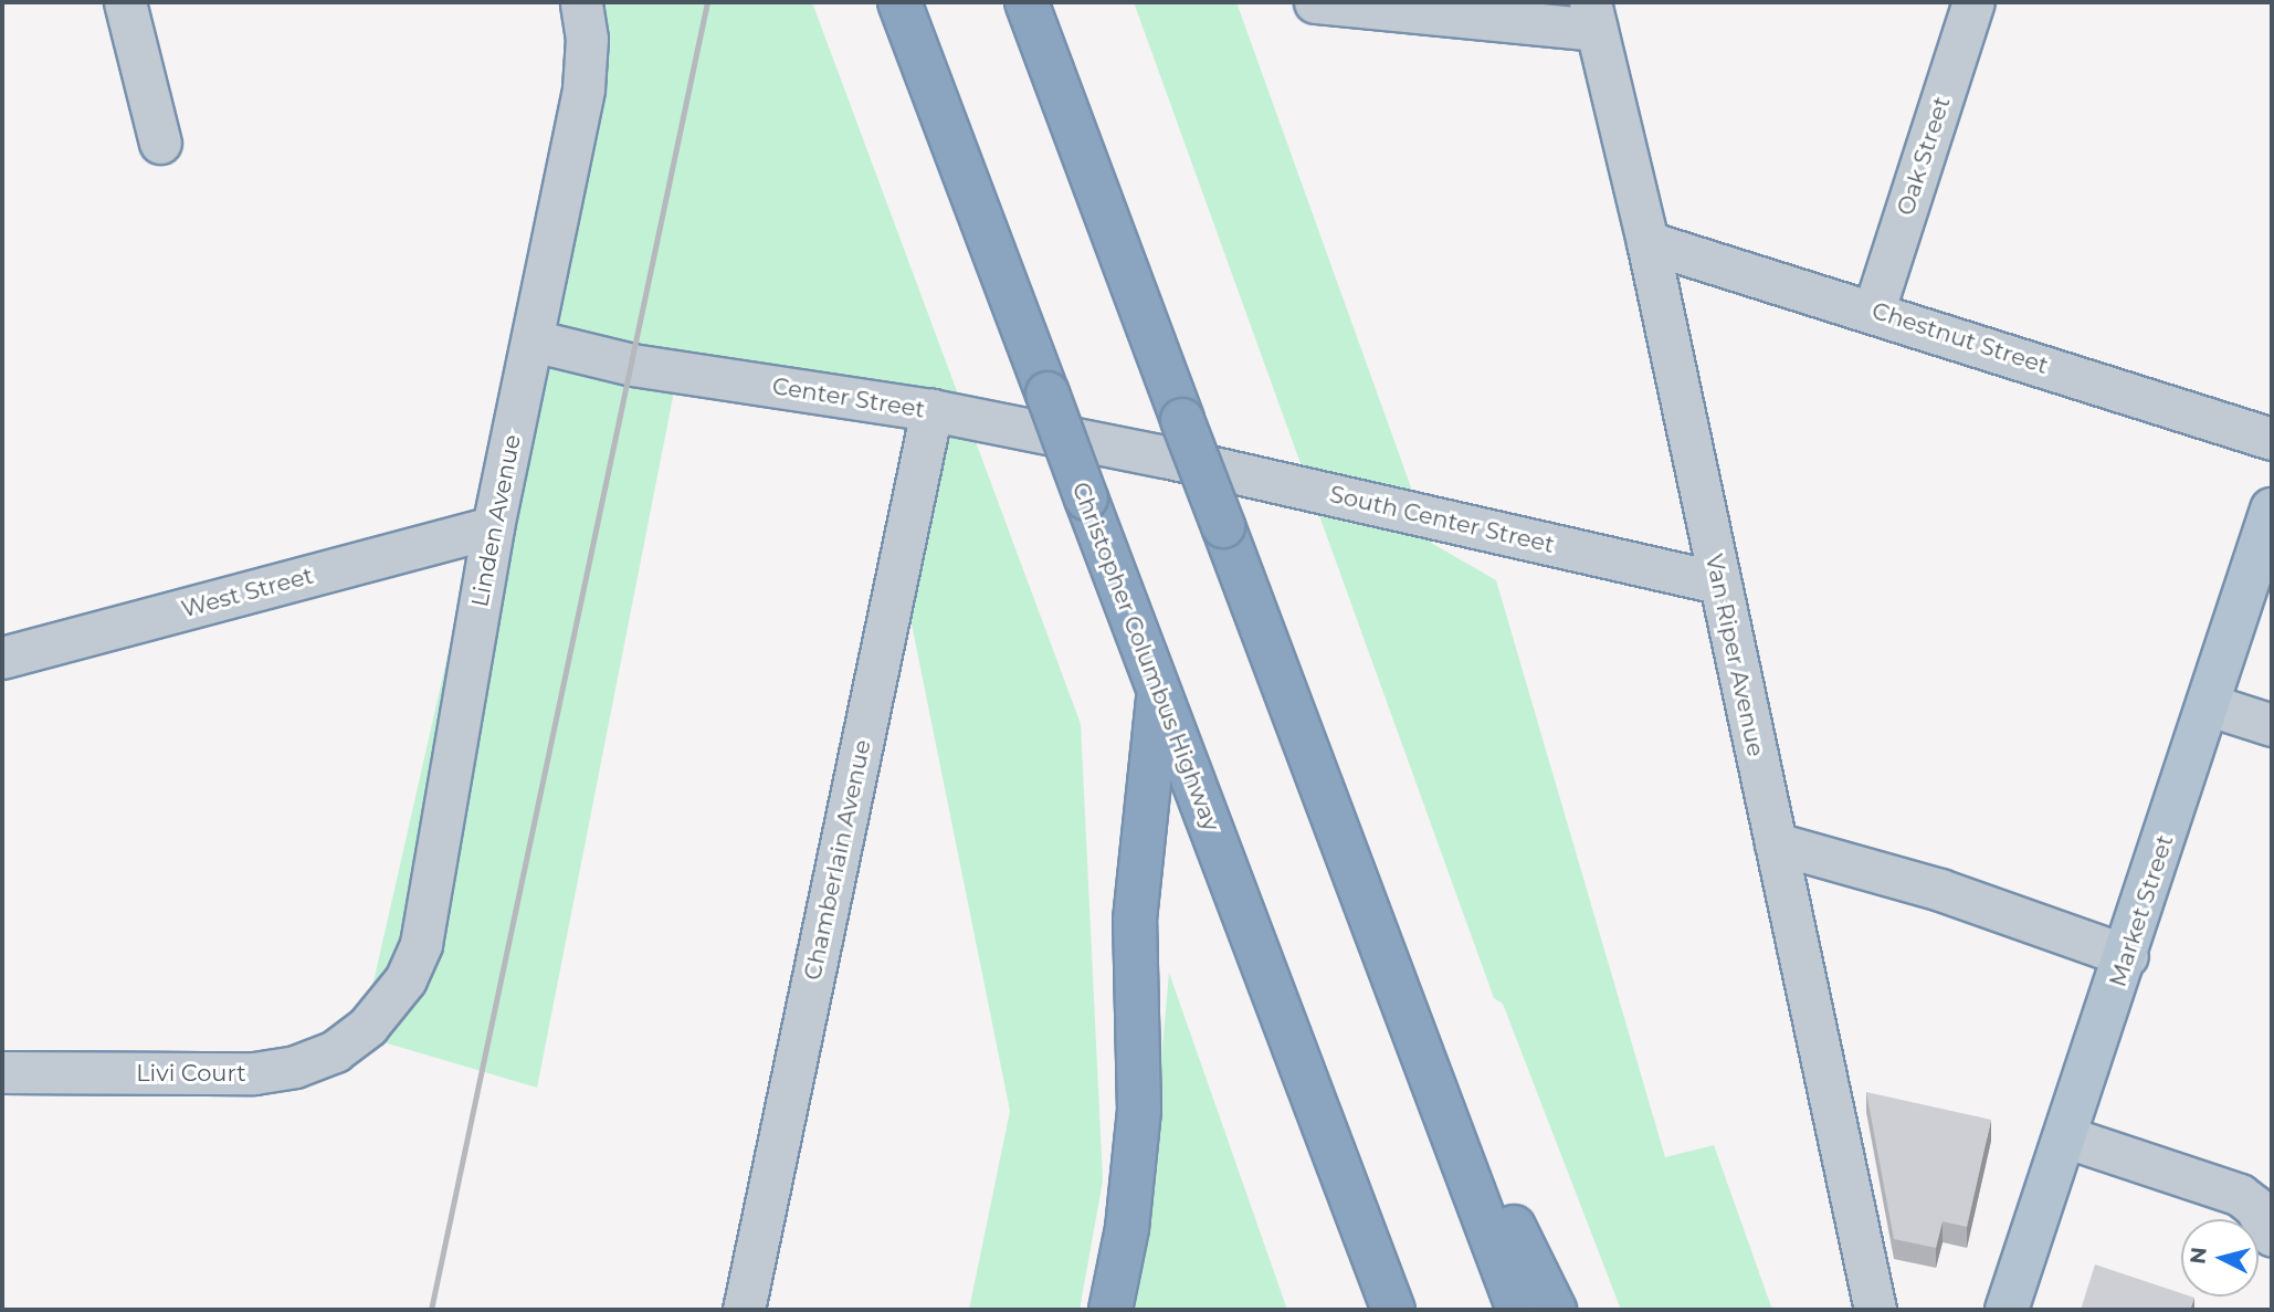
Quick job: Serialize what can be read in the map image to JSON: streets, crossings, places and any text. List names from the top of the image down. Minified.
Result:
{"streets":{"highway":["Christopher Columbus Highway"],"main road":["Market Street"],"street":["Oak Street","Chestnut Street","Center Street","South Center Street","Linden Avenue","West Street","Van Riper Avenue","Chamberlain Avenue","Livi Court"]},"crossings":[["Oak Street","Chestnut Street"],["Chestnut Street","Van Riper Avenue"],["Center Street","South Center Street"],["Center Street","Linden Avenue"],["Center Street","Chamberlain Avenue"],["South Center Street","Van Riper Avenue"],["Linden Avenue","West Street"],["Linden Avenue","Livi Court"]],"north":"left"}
